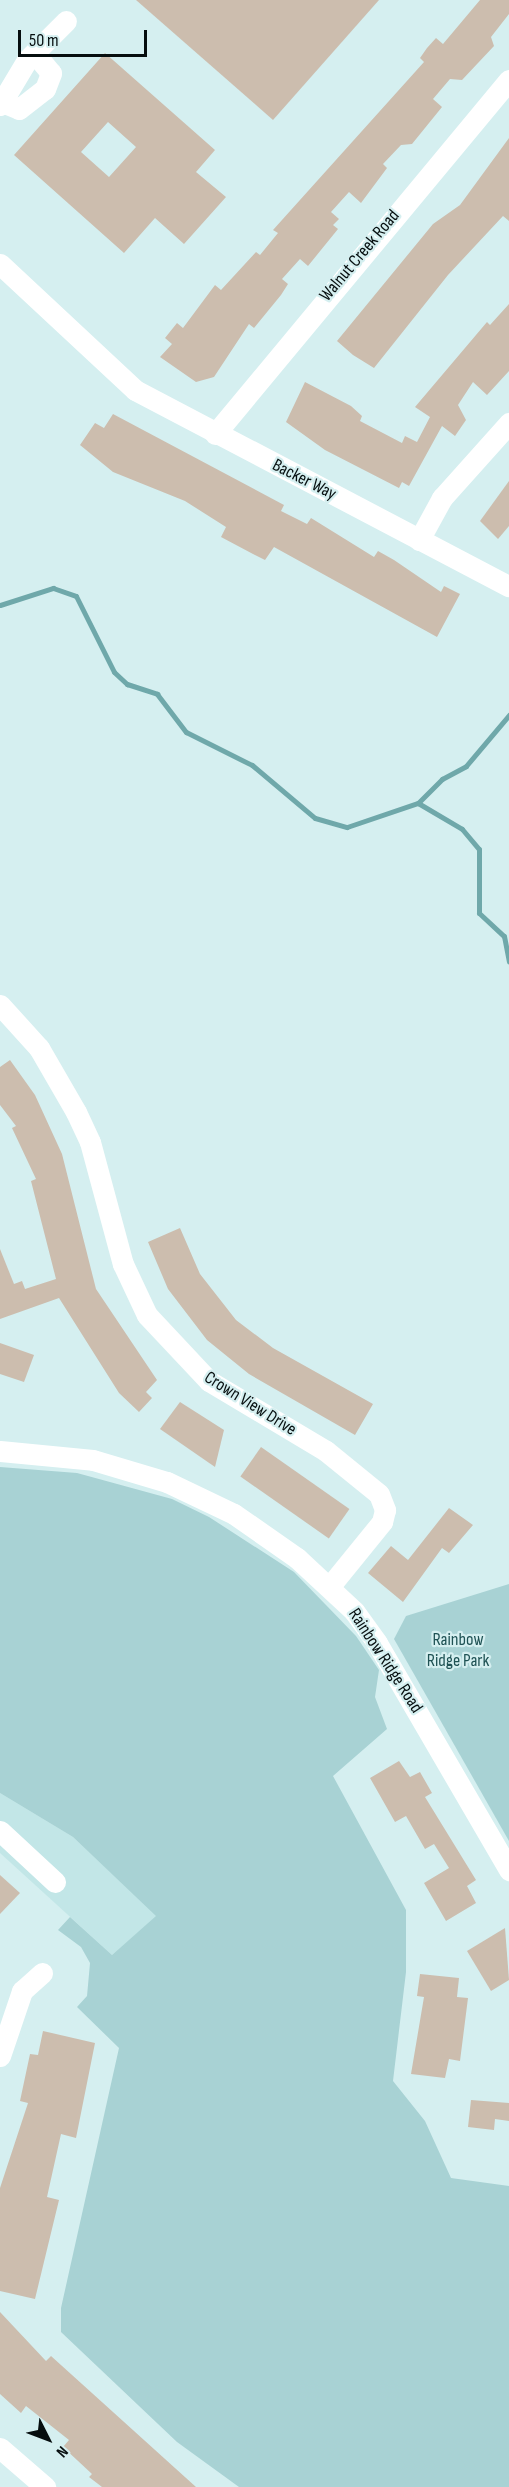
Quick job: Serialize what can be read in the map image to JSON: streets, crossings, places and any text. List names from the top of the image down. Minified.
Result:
{"streets":{"street":["Walnut Creek Road","Backer Way","Crown View Drive","Rainbow Ridge Road"]},"crossings":[["Walnut Creek Road","Backer Way"],["Crown View Drive","Rainbow Ridge Road"]],"parks":["Rainbow Ridge Park"],"scale_bar":"50 m","north":"bottom right"}
